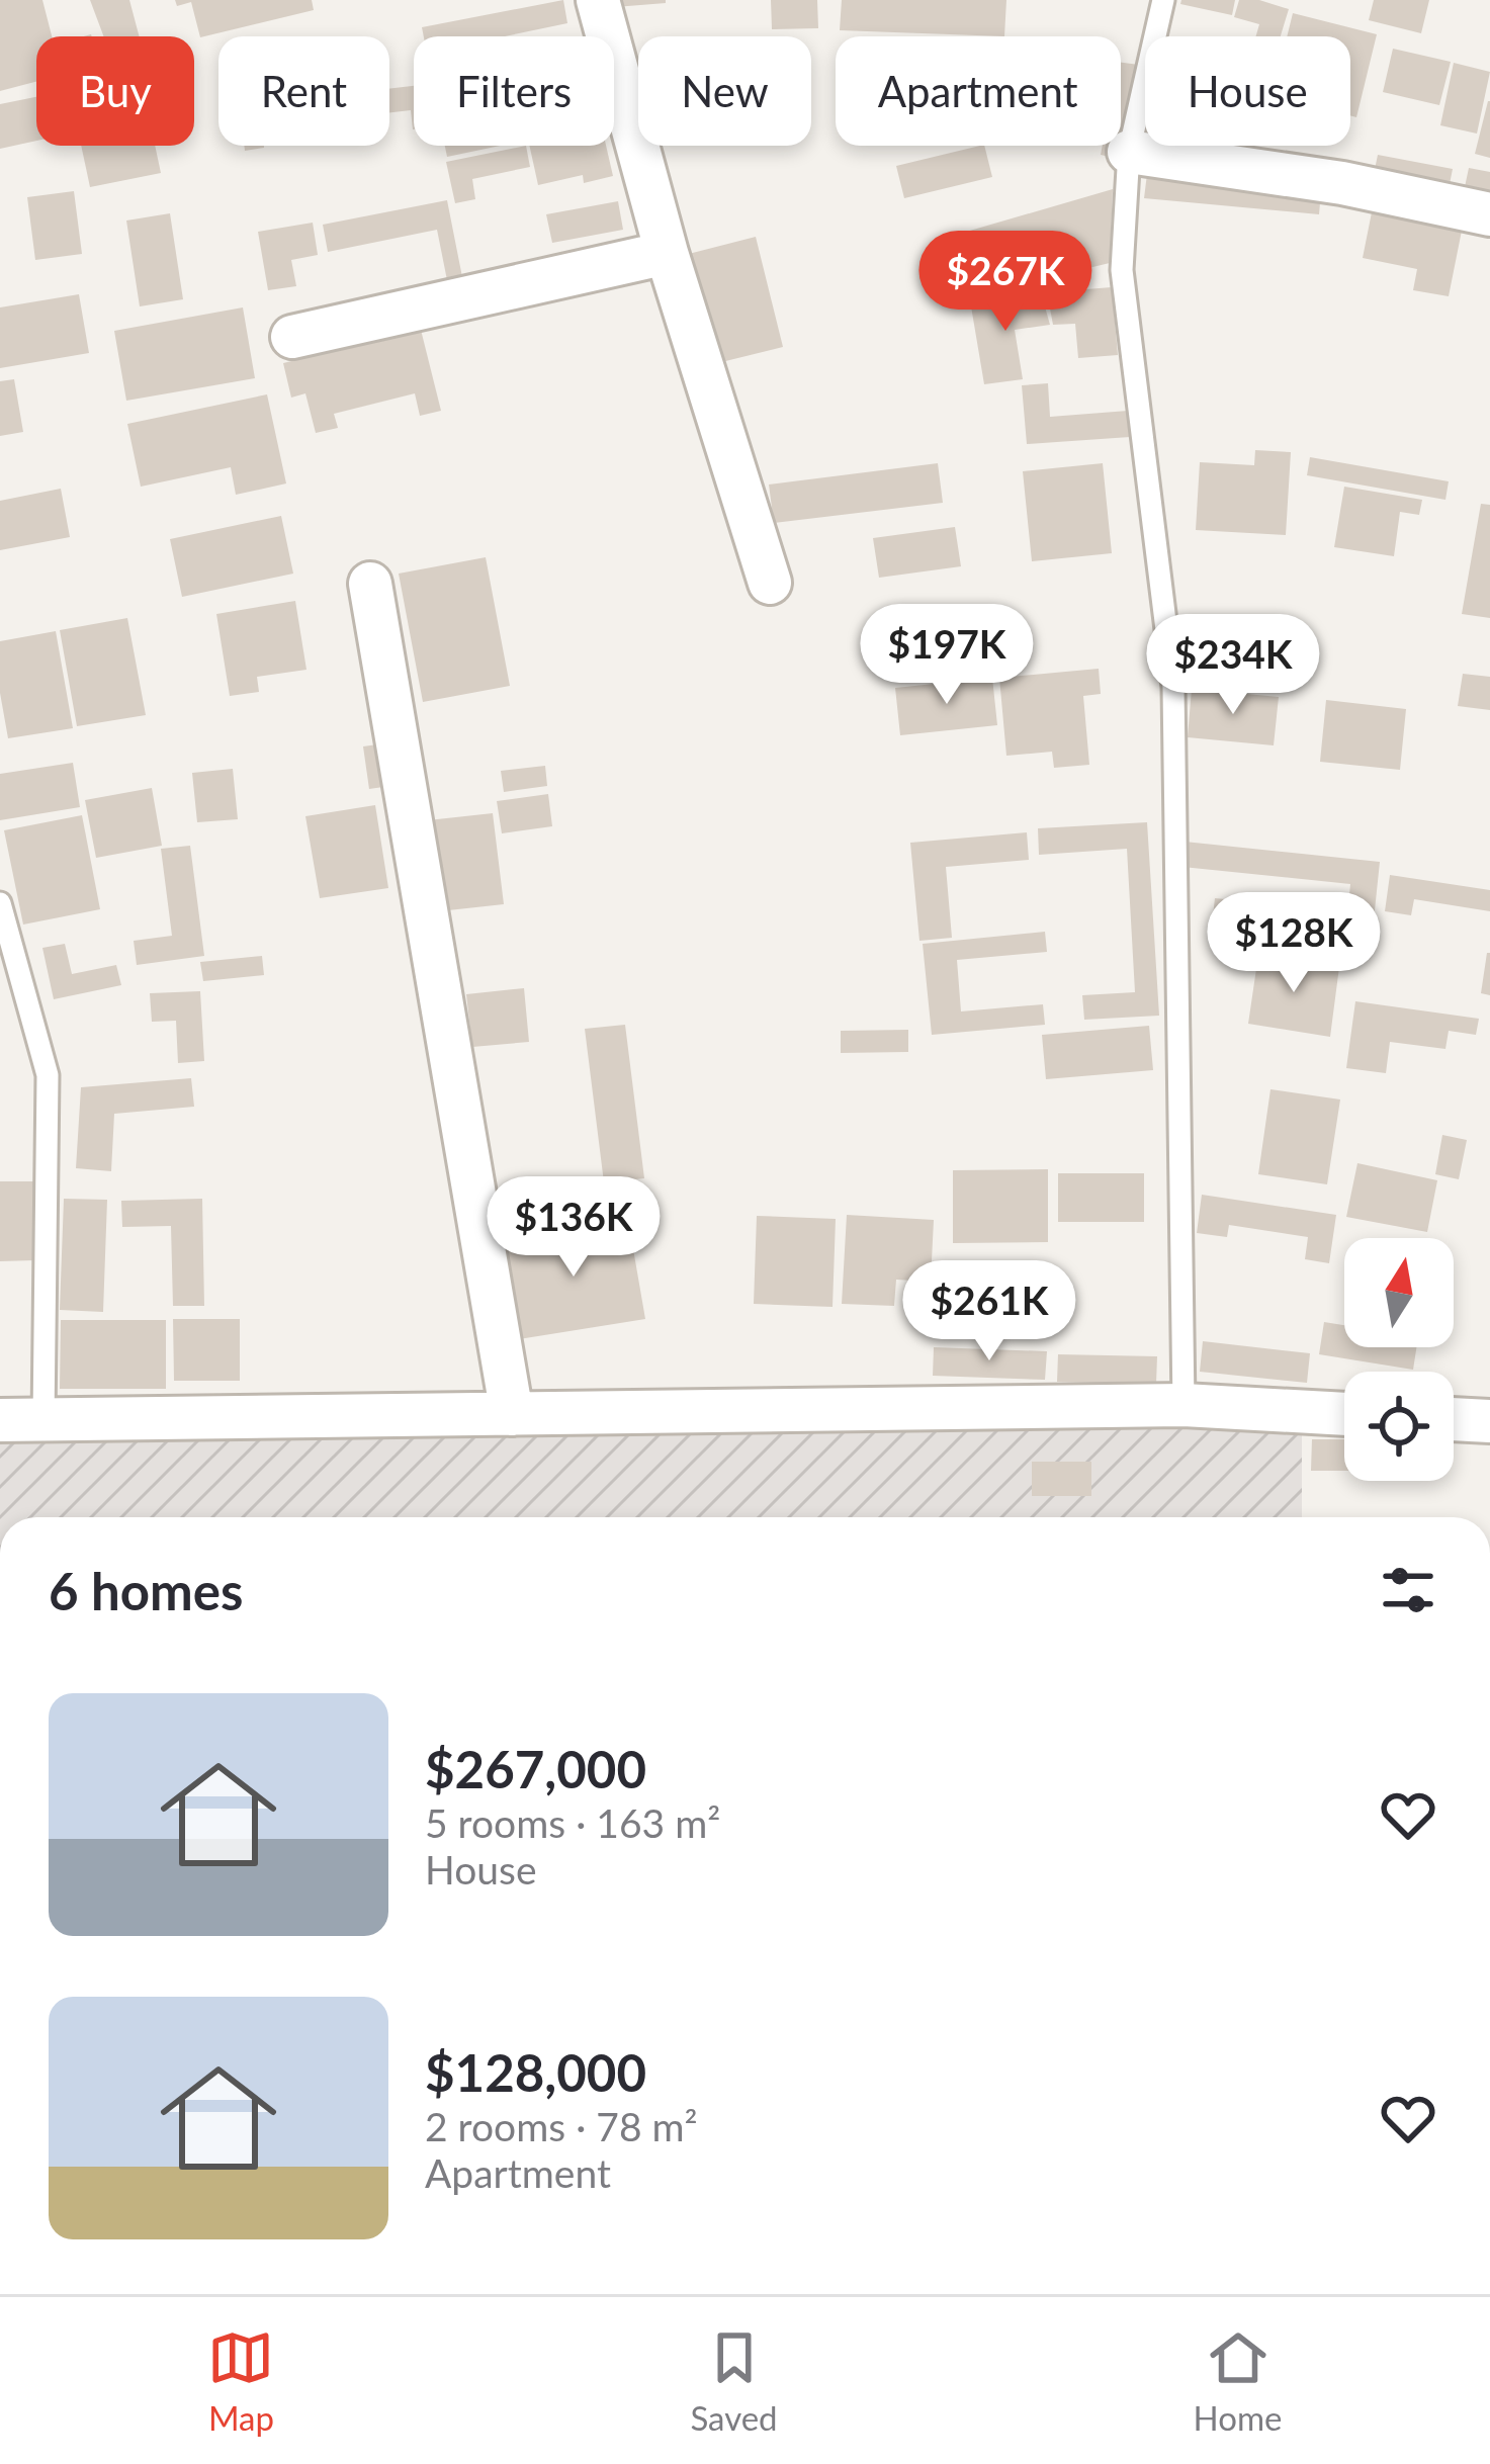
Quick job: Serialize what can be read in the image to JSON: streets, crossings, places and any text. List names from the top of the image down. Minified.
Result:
{"north":"top","page":{"chip":["Buy","Rent","Filters","New","Apartment","House"],"price":["$267K","$197K","$234K","$128K","$136K","$261K"],"heading":"6 homes","list":[{"name":"$267,000","note":"5 rooms · 163 m² · House"},{"name":"$128,000","note":"2 rooms · 78 m² · Apartment"}],"tabs":["Map","Saved","Home"]}}
